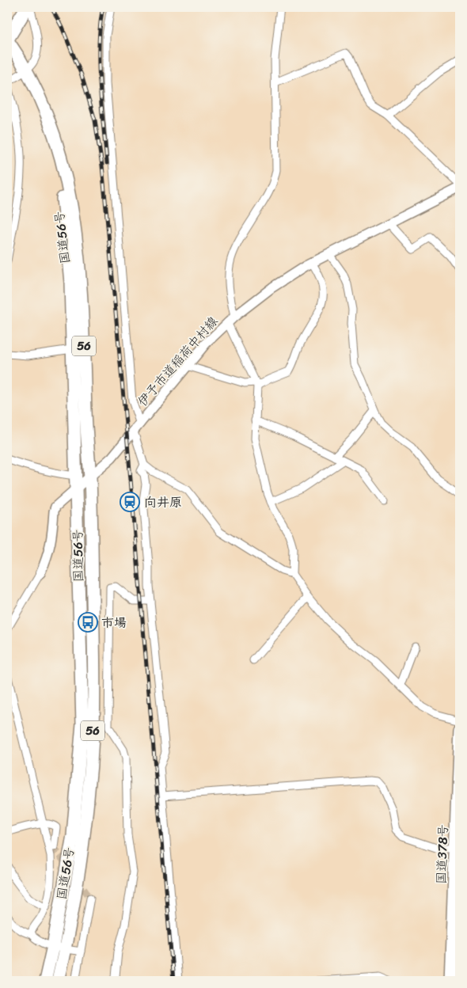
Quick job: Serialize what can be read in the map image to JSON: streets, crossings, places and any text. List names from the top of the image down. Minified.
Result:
{"streets":{"highway":["国道56号","56","国道378号"],"street":["伊予市道稲荷中村線"]},"crossings":[["国道56号","伊予市道稲荷中村線"]],"places":{"station":["向井原"],"bus stop":["市場"]}}
